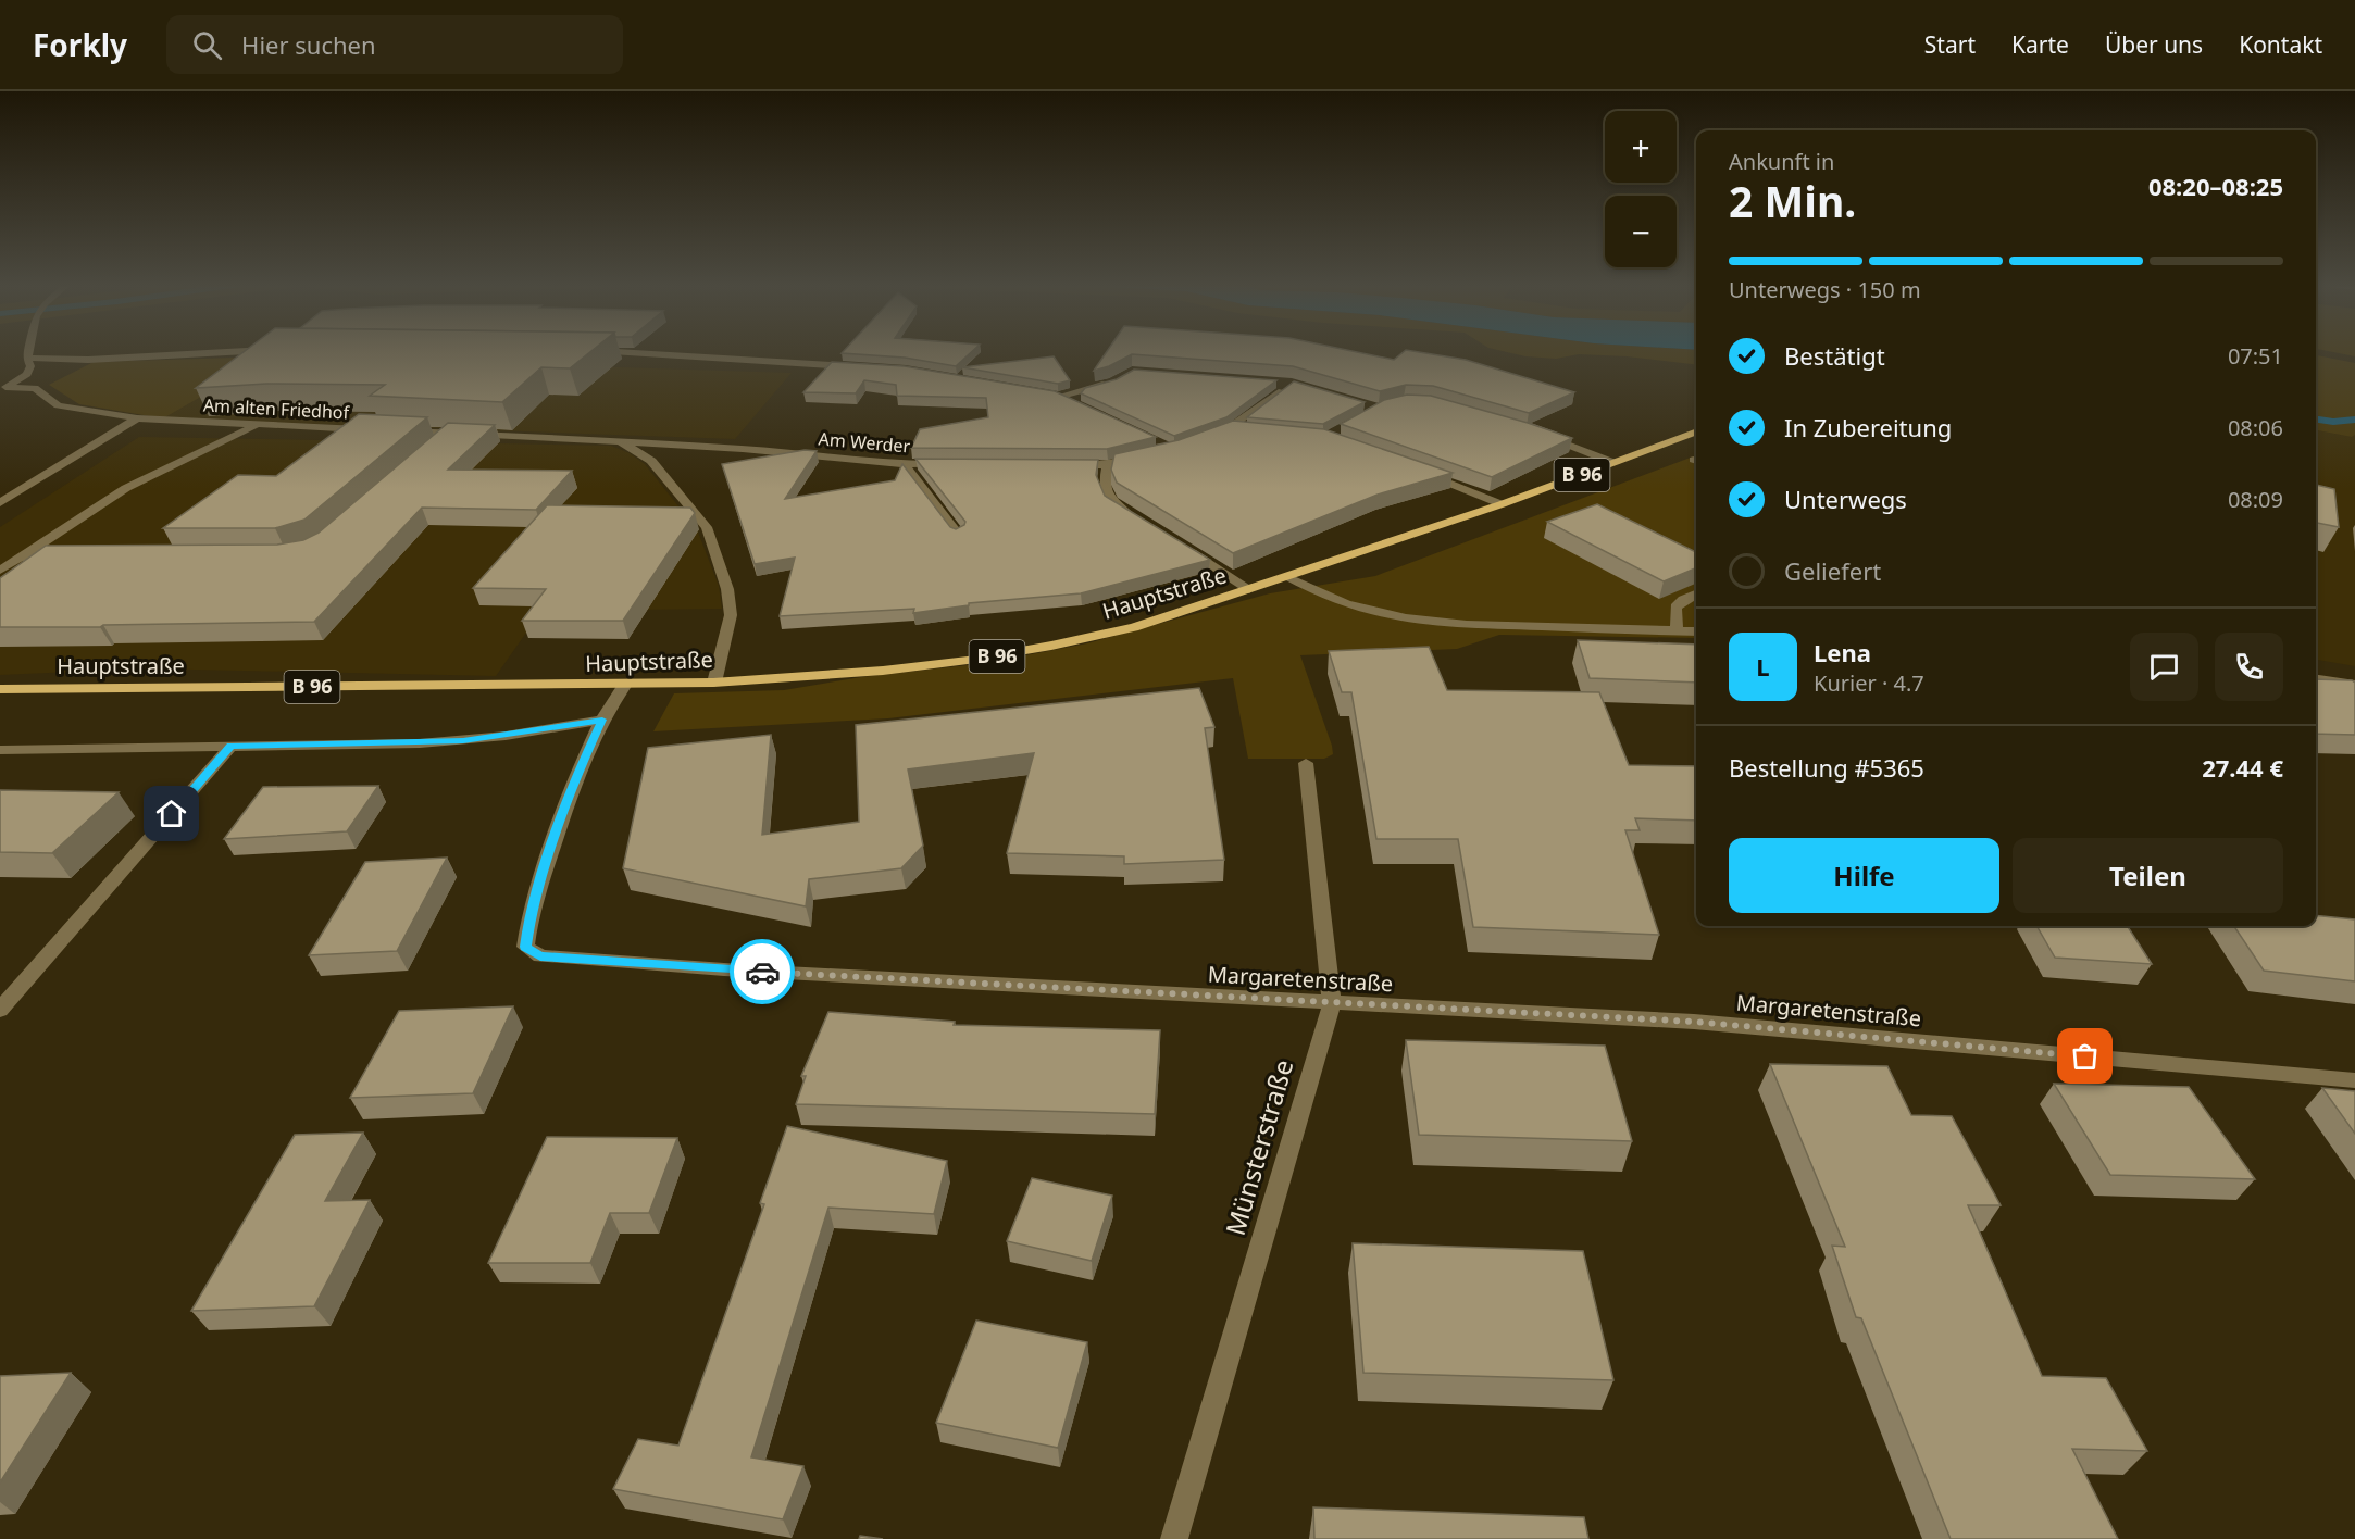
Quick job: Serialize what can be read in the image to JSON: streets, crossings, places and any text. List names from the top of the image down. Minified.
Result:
{"streets":{"main road":["B 96","Hauptstraße"],"street":["Am alten Friedhof","Am Werder","Margaretenstraße","Münsterstraße"]},"crossings":[["Hauptstraße","Margaretenstraße"],["Margaretenstraße","Münsterstraße"]],"page":{"header":"Forkly","search":"Hier suchen","nav":["Start","Karte","Über uns","Kontakt"],"map_buttons":["+","−"],"heading":["2 Min.","Ankunft in","08:20–08:25"],"panel":["Lena","Kurier · 4.7","Bestellung #5365","27.44 €"],"bar":"Unterwegs · 150 m","list":[["Bestätigt","07:51"],["In Zubereitung","08:06"],["Unterwegs","08:09"],"Geliefert"],"round":"L","buttons":["Hilfe","Teilen"]}}
